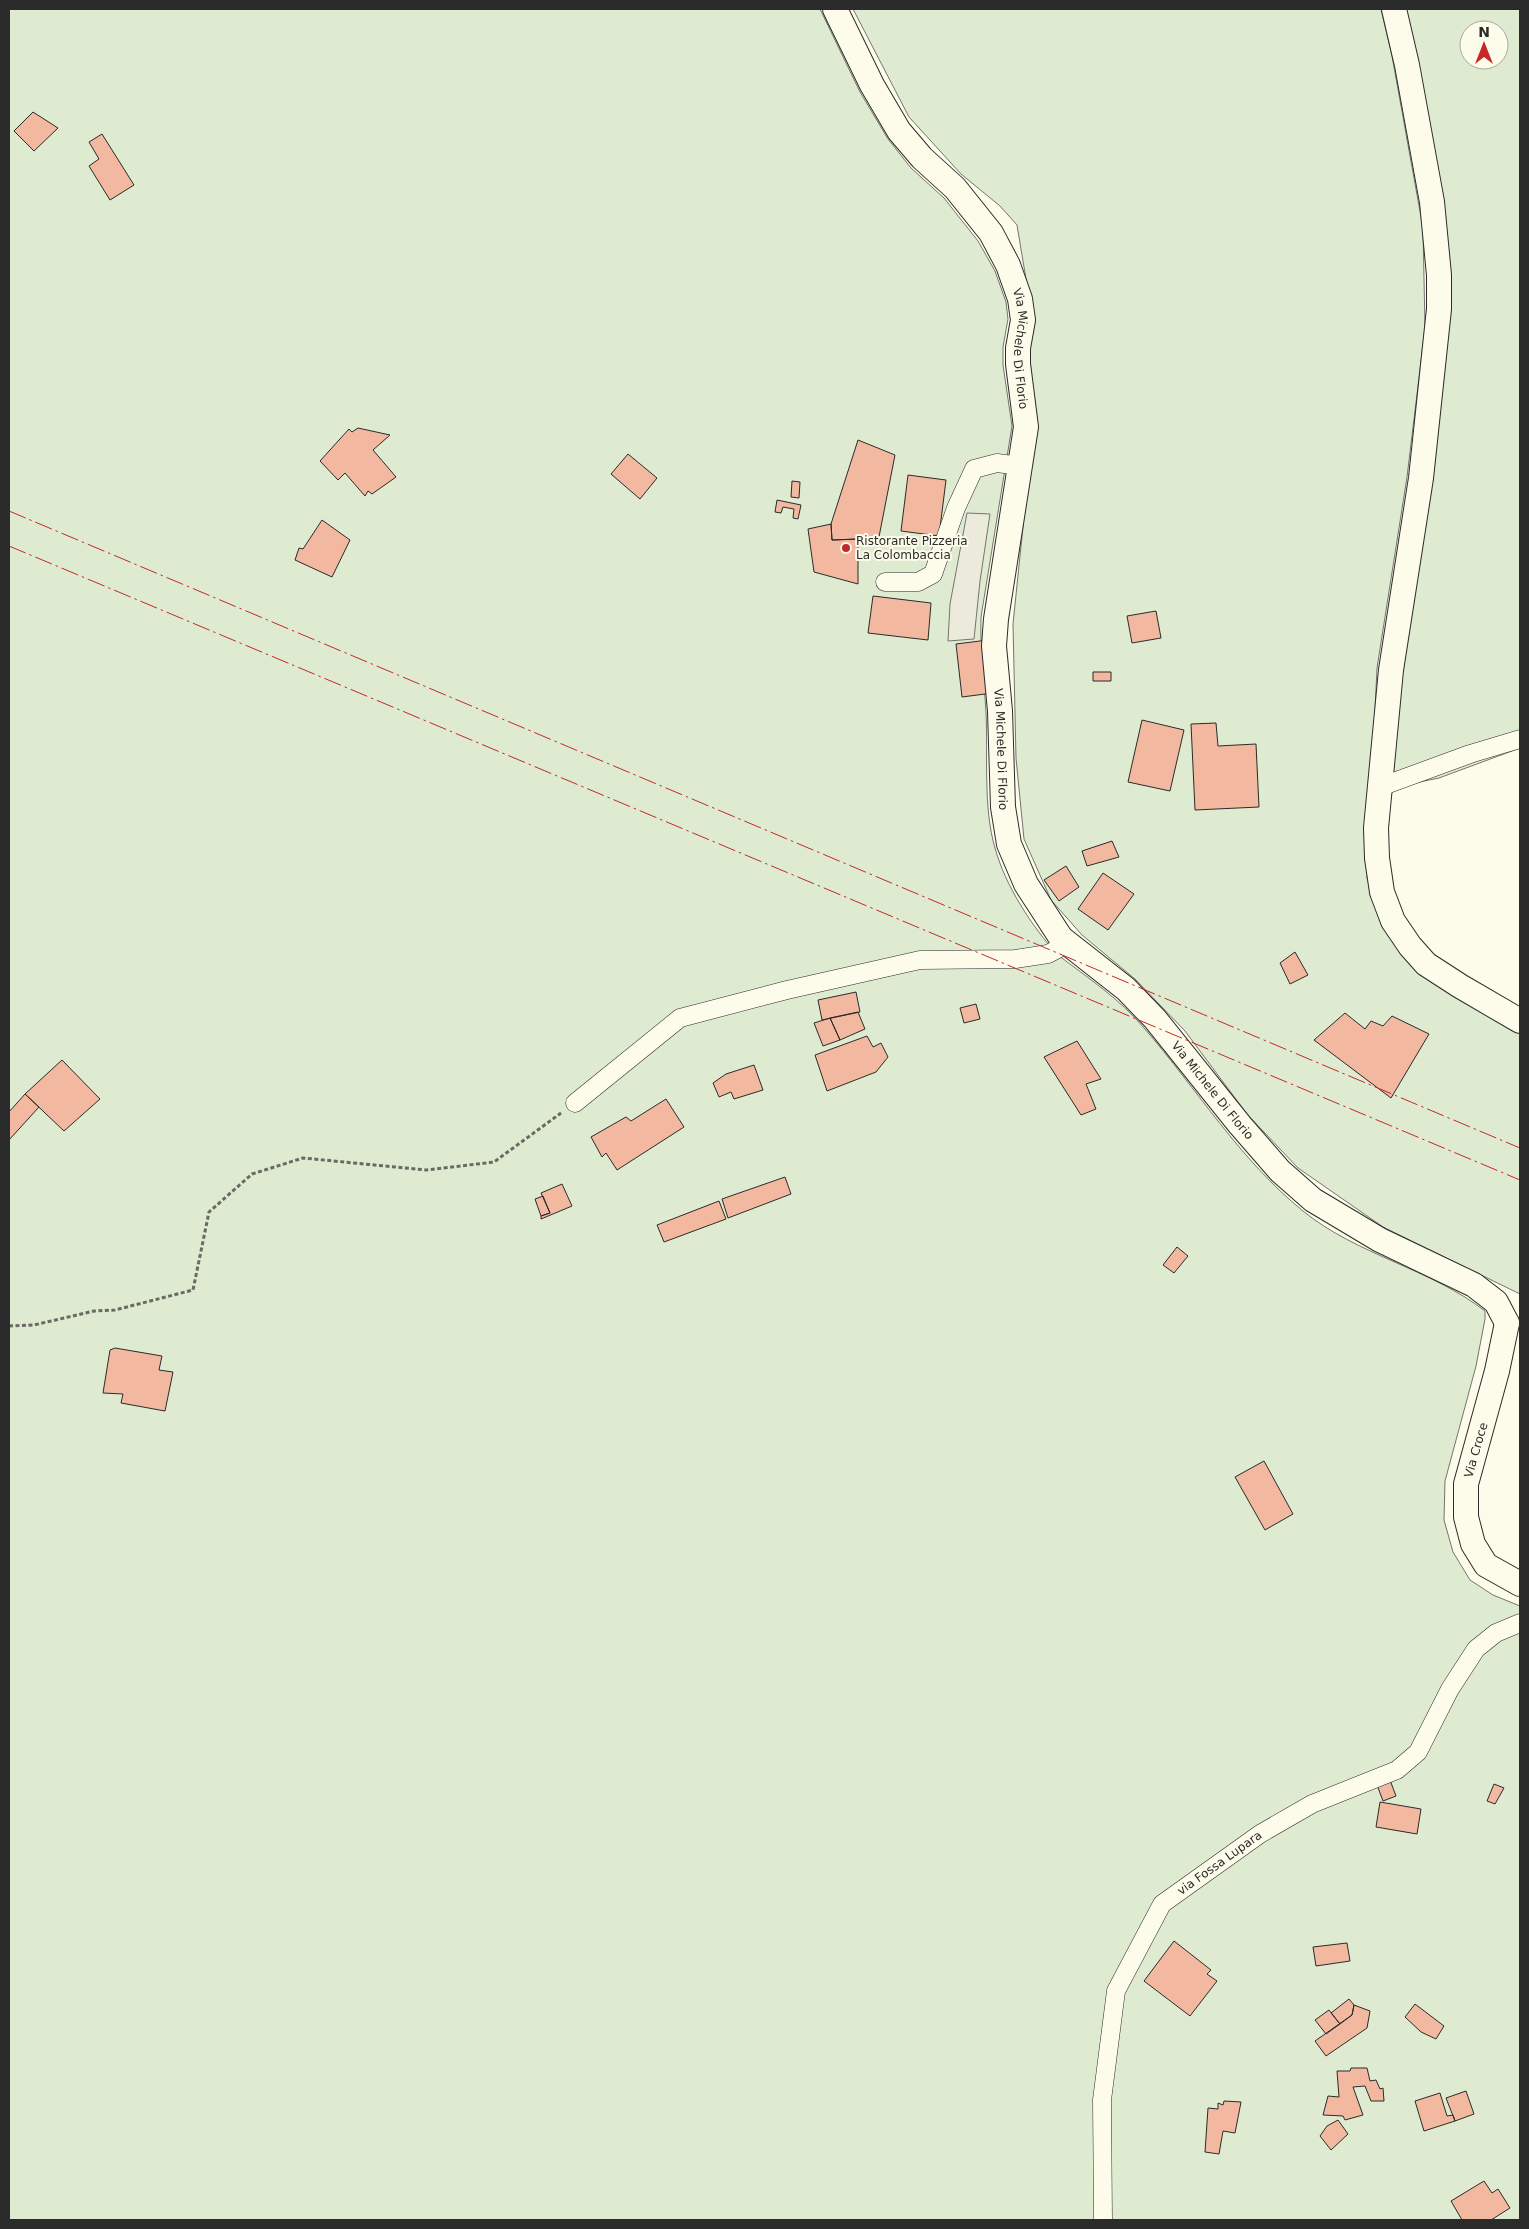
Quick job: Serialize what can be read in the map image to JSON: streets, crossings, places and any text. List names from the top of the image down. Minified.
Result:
{"streets":{"street":["Via Michele Di Florio","Via Croce","via Fossa Lupara"]},"crossings":[["Via Michele Di Florio","Via Croce"]],"places":["Ristorante Pizzeria La Colombaccia"],"north":"top"}
